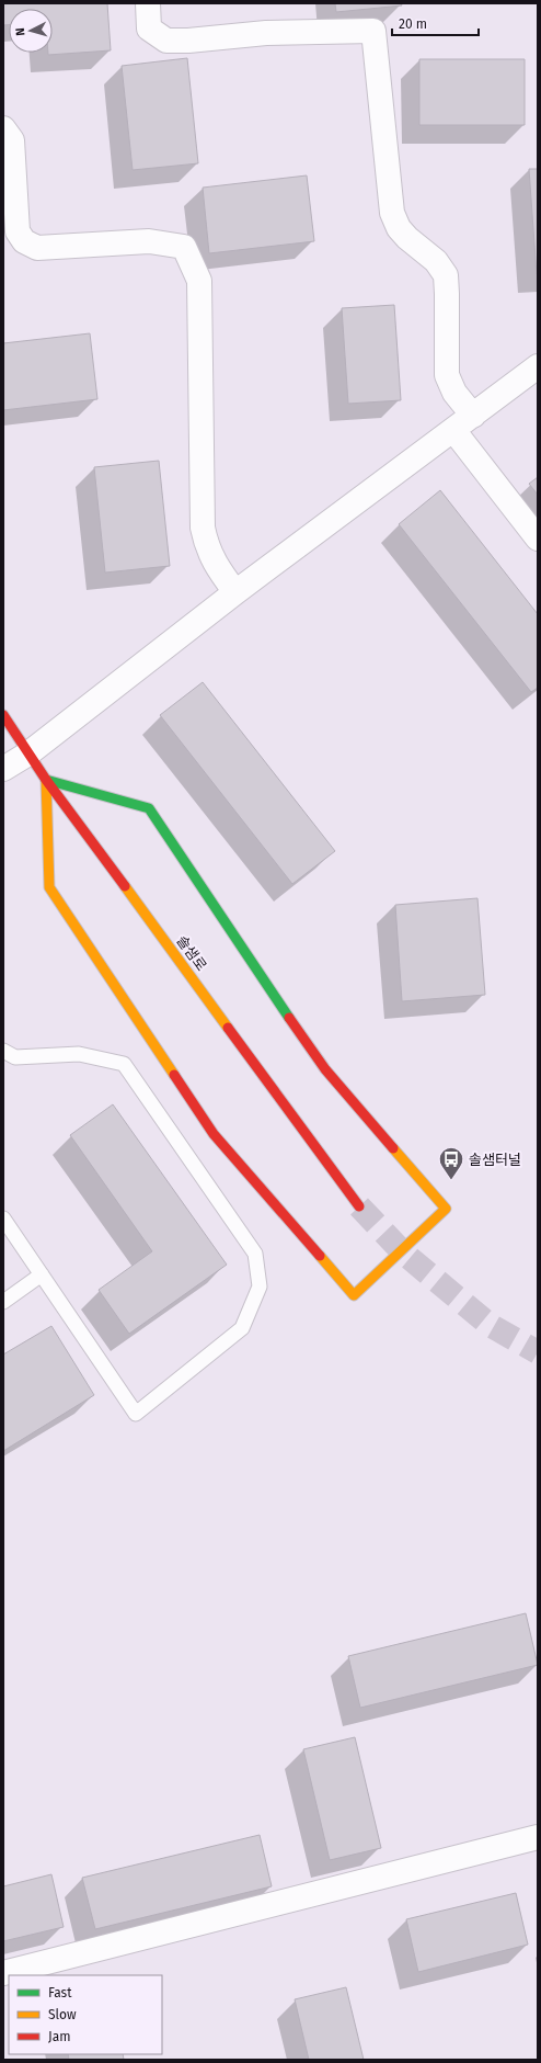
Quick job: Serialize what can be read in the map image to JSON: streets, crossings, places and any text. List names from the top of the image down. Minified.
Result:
{"streets":{"street":["솔샘로"]},"places":{"bus stop":["솔샘터널"]},"legend":["Fast","Slow","Jam"],"scale_bar":"20 m","north":"left"}
